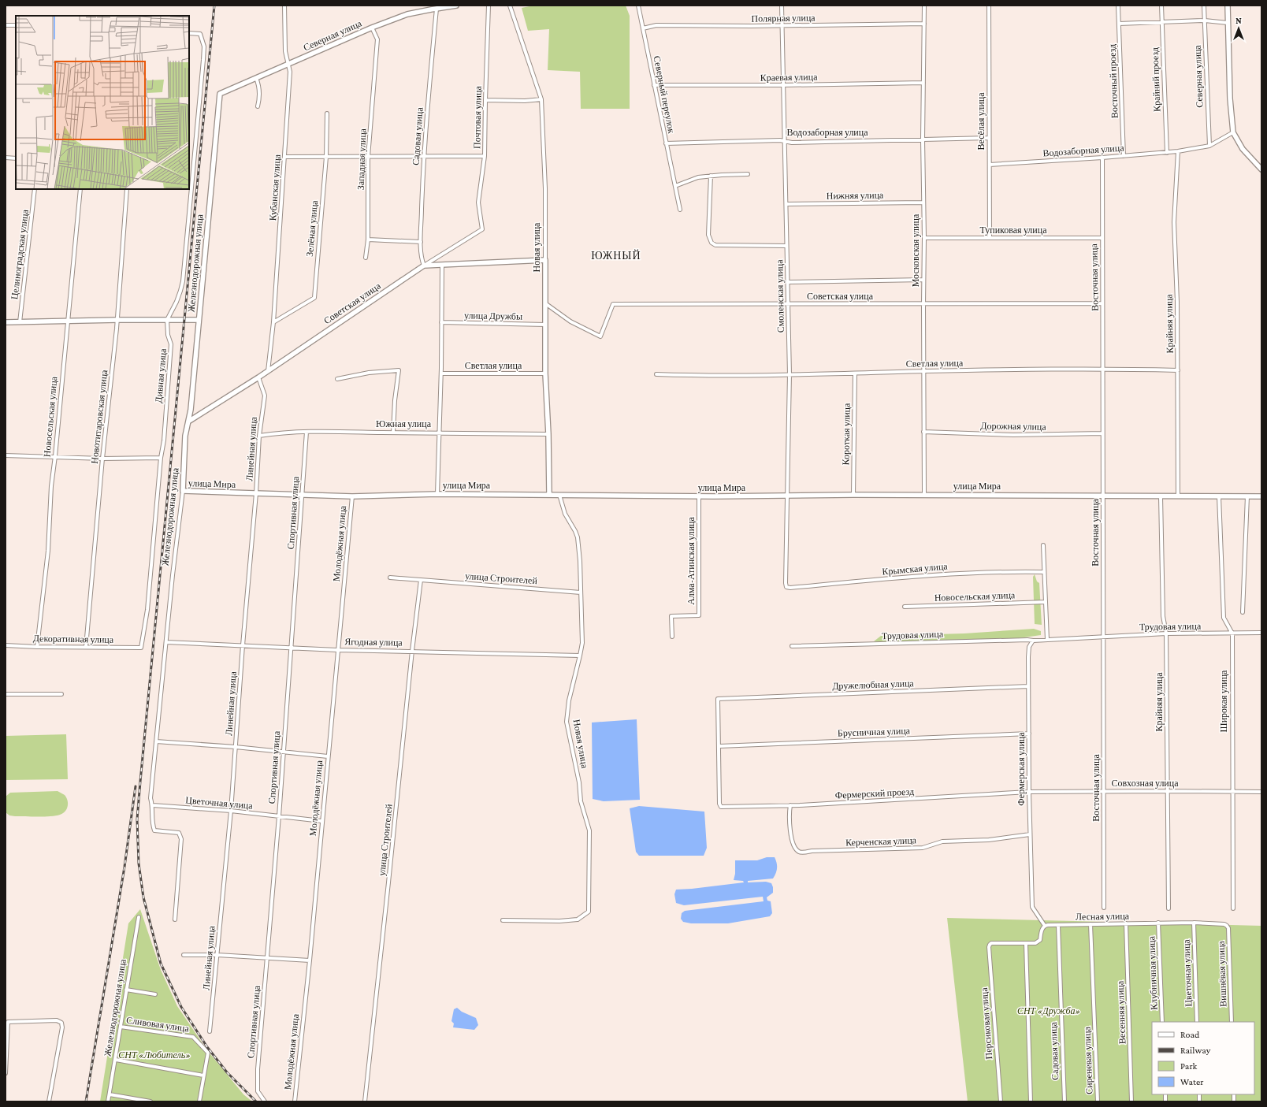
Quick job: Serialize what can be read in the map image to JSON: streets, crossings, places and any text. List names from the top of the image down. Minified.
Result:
{"streets":{"street":["Полярная улица","Северная улица","Краевая улица","Крайний проезд","Восточный проезд","Северный переулок","Почтовая улица","Весёлая улица","Водозаборная улица","Садовая улица","Западная улица","Кубанская улица","Нижняя улица","Зелёная улица","Тупиковая улица","Новая улица","Московская улица","Целиноградская улица","Железнодорожная улица","Восточная улица","Смоленская улица","Советская улица","улица Дружбы","Крайняя улица","Светлая улица","Дивная улица","Новосельская улица","Новотитаровская улица","Южная улица","Дорожная улица","Короткая улица","Линейная улица","улица Мира","Спортивная улица","Молодёжная улица","Алма-Атинская улица","Крымская улица","улица Строителей","Трудовая улица","Декоративная улица","Ягодная улица","Дружелюбная улица","Широкая улица","Брусничная улица","Фермерская улица","Совхозная улица","Фермерский проезд","Цветочная улица","Керченская улица","Лесная улица","Клубничная улица","Вишнёвая улица","Весенняя улица","Персиковая улица","Сливовая улица","Сиреневая улица"]},"crossings":[["Полярная улица","Северный переулок"],["Полярная улица","Московская улица"],["Полярная улица","Смоленская улица"],["Северная улица","Водозаборная улица"],["Северная улица","Садовая улица"],["Северная улица","Западная улица"],["Северная улица","Кубанская улица"],["Северная улица","Железнодорожная улица"],["Краевая улица","Северный переулок"],["Краевая улица","Московская улица"],["Краевая улица","Смоленская улица"],["Крайний проезд","Водозаборная улица"],["Восточный проезд","Водозаборная улица"],["Северный переулок","Водозаборная улица"],["Почтовая улица","Садовая улица"],["Почтовая улица","Советская улица"],["Весёлая улица","Водозаборная улица"],["Весёлая улица","Тупиковая улица"],["Водозаборная улица","Московская улица"],["Водозаборная улица","Восточная улица"],["Водозаборная улица","Смоленская улица"],["Водозаборная улица","Крайняя улица"],["Садовая улица","Советская улица"],["Садовая улица","Лесная улица"],["Кубанская улица","Зелёная улица"],["Кубанская улица","Советская улица"],["Нижняя улица","Московская улица"],["Нижняя улица","Смоленская улица"],["Тупиковая улица","Московская улица"],["Тупиковая улица","Восточная улица"],["Новая улица","Советская улица"],["Новая улица","улица Дружбы"],["Новая улица","Светлая улица"],["Новая улица","Южная улица"],["Новая улица","улица Мира"],["Новая улица","улица Строителей"],["Новая улица","Ягодная улица"],["Московская улица","Советская улица"],["Московская улица","Светлая улица"],["Московская улица","Дорожная улица"],["Московская улица","улица Мира"],["Железнодорожная улица","Советская улица"],["Железнодорожная улица","улица Мира"],["Железнодорожная улица","Ягодная улица"],["Железнодорожная улица","Цветочная улица"],["Железнодорожная улица","Сливовая улица"],["Восточная улица","Советская улица"],["Восточная улица","Светлая улица"],["Восточная улица","Дорожная улица"],["Восточная улица","улица Мира"],["Восточная улица","Трудовая улица"],["Восточная улица","Совхозная улица"],["Смоленская улица","Советская улица"],["Смоленская улица","Светлая улица"],["Смоленская улица","улица Мира"],["Смоленская улица","Крымская улица"],["Советская улица","Линейная улица"],["Крайняя улица","Светлая улица"],["Крайняя улица","улица Мира"],["Крайняя улица","Трудовая улица"],["Крайняя улица","Совхозная улица"],["Светлая улица","Короткая улица"],["Дивная улица","Декоративная улица"],["Новосельская улица","Декоративная улица"],["Новотитаровская улица","Декоративная улица"],["Южная улица","Линейная улица"],["Южная улица","Спортивная улица"],["Короткая улица","улица Мира"],["Линейная улица","улица Мира"],["Линейная улица","Ягодная улица"],["Линейная улица","Цветочная улица"],["улица Мира","Спортивная улица"],["улица Мира","Молодёжная улица"],["улица Мира","Алма-Атинская улица"],["улица Мира","Широкая улица"],["Спортивная улица","Ягодная улица"],["Спортивная улица","Цветочная улица"],["Молодёжная улица","Ягодная улица"],["Молодёжная улица","Цветочная улица"],["улица Строителей","Ягодная улица"],["Трудовая улица","Широкая улица"],["Трудовая улица","Фермерская улица"],["Дружелюбная улица","Брусничная улица"],["Дружелюбная улица","Фермерская улица"],["Дружелюбная улица","Фермерский проезд"],["Широкая улица","Совхозная улица"],["Брусничная улица","Фермерская улица"],["Брусничная улица","Фермерский проезд"],["Фермерская улица","Совхозная улица"],["Фермерская улица","Фермерский проезд"],["Фермерская улица","Керченская улица"],["Фермерская улица","Лесная улица"],["Совхозная улица","Фермерский проезд"],["Фермерский проезд","Керченская улица"],["Цветочная улица","Лесная улица"],["Лесная улица","Клубничная улица"],["Лесная улица","Вишнёвая улица"],["Лесная улица","Весенняя улица"],["Лесная улица","Сиреневая улица"]],"districts":["ЮЖНЫЙ"],"parks":["СНТ «Дружба»","СНТ «Любитель»"],"legend":["Road","Railway","Park","Water"],"north":"top"}
